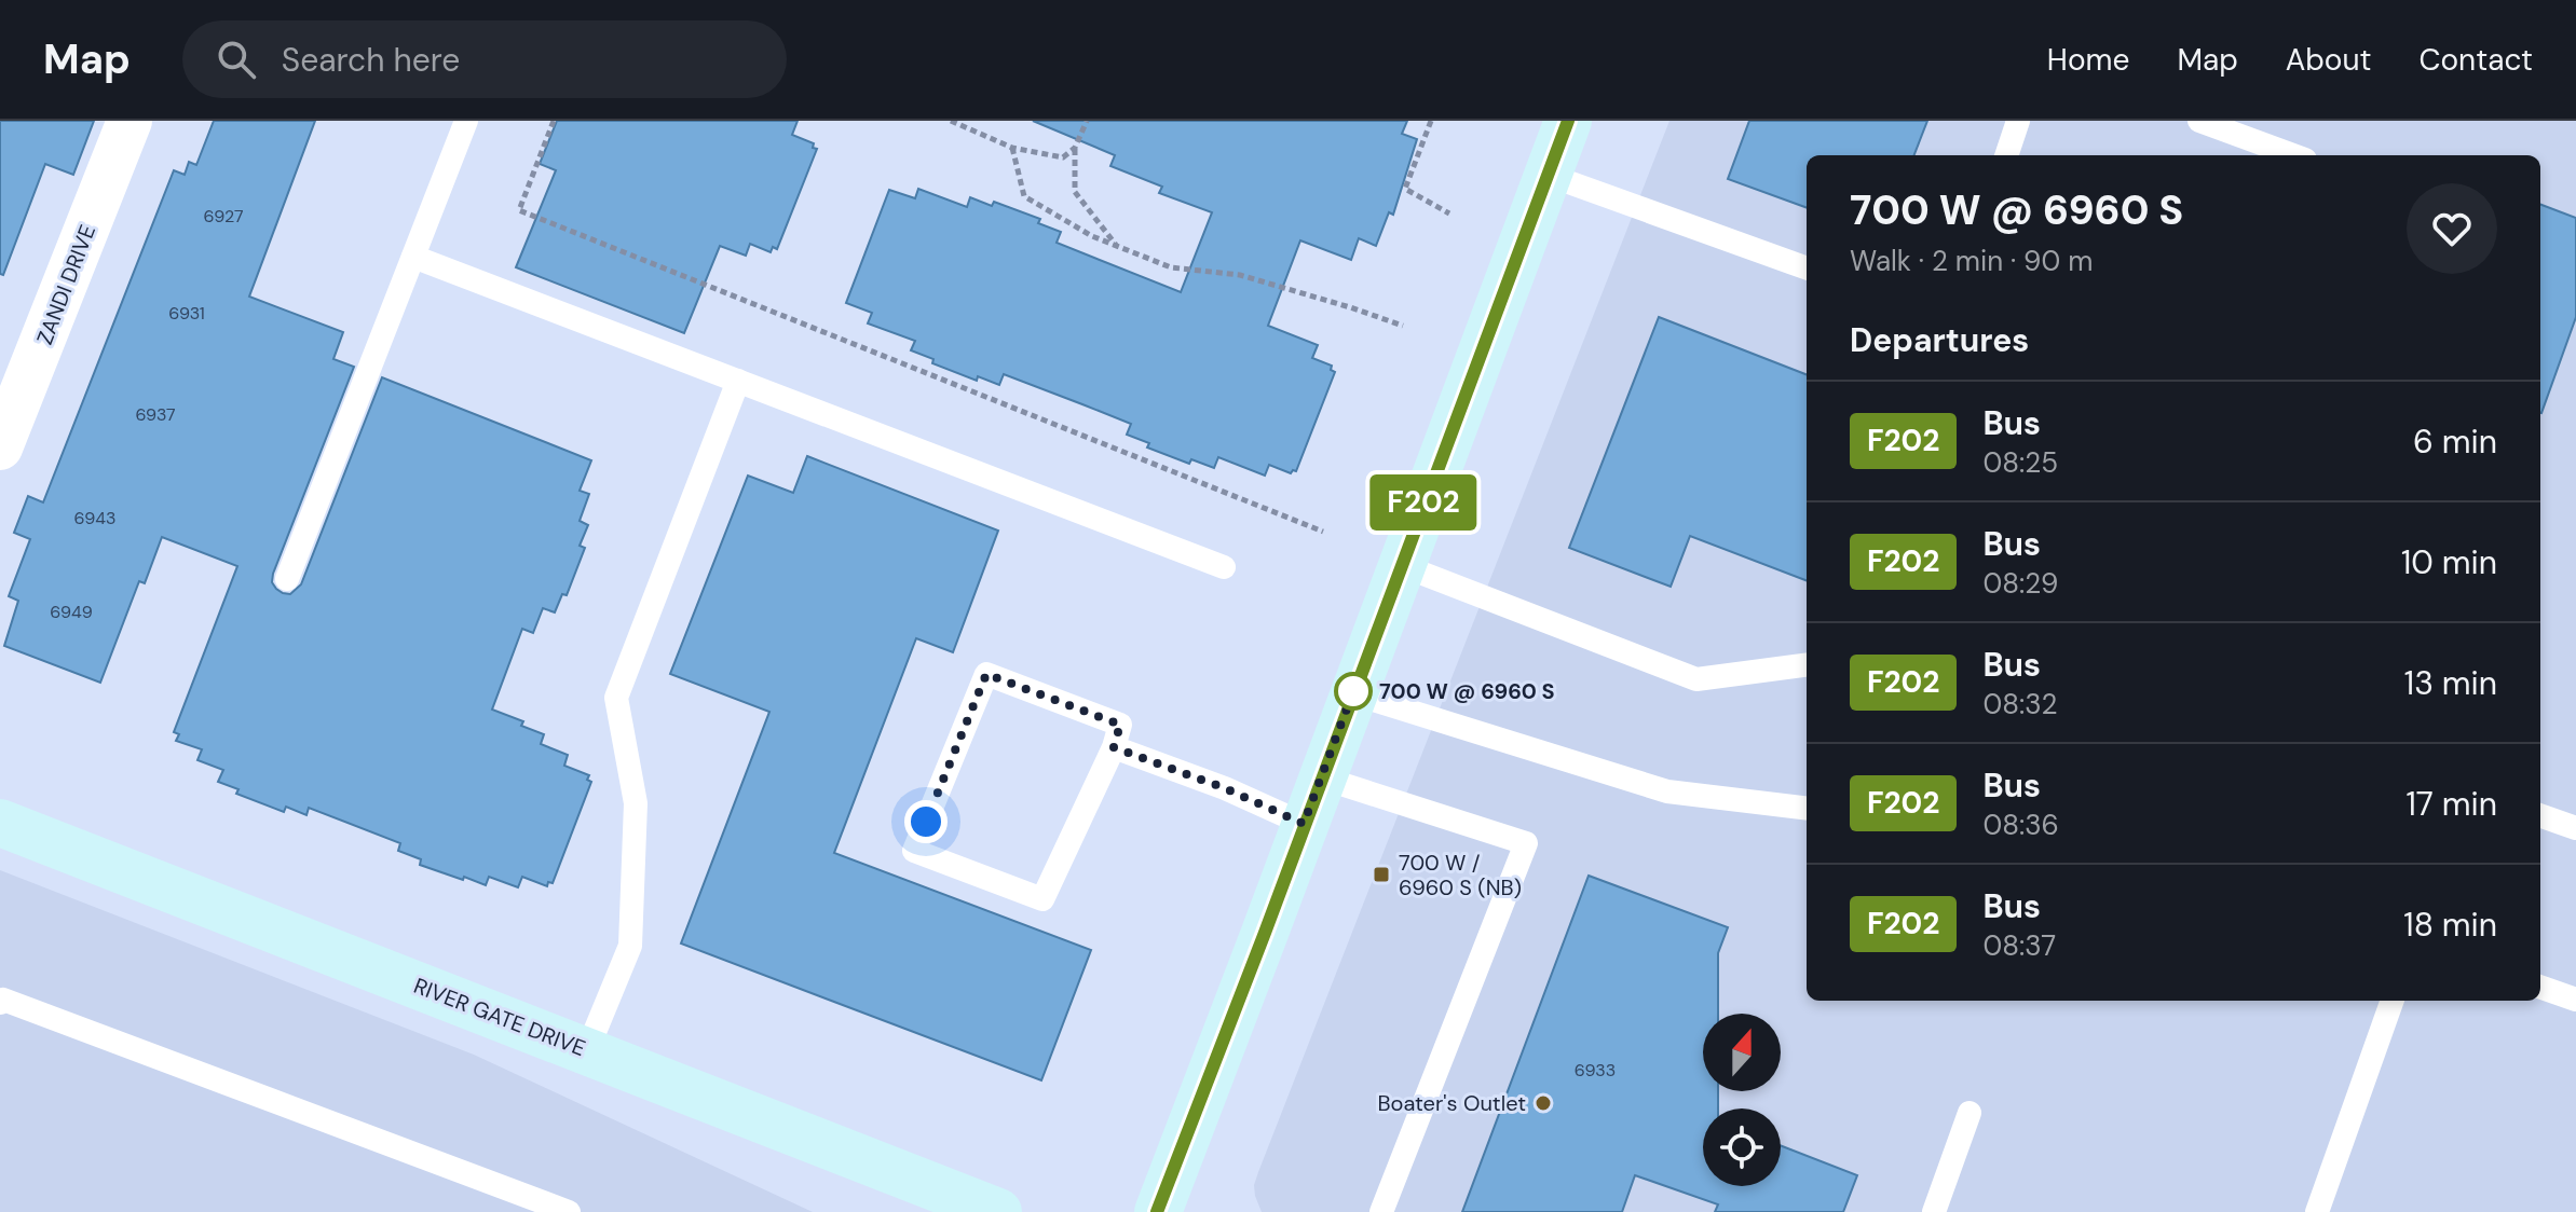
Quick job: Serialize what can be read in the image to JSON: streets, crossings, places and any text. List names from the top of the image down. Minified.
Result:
{"streets":{"main road":["RIVER GATE DRIVE"],"street":["ZANDI DRIVE"]},"places":{"other":["700 W @ 6960 S","Boater's Outlet"],"transit":["700 W / 6960 S (NB)"]},"lines":["bus line F202"],"house_numbers":["6927","6931","6937","6943","6949","6933"],"north":"top","page":{"header":"Map","search":"Search here","nav":["Home","Map","About","Contact"],"on_map":"F202","heading":[["700 W @ 6960 S","Walk · 2 min · 90 m"],"Departures"],"list":[{"mark":"F202","name":"Bus","note":"08:25","value":"6 min"},{"mark":"F202","name":"Bus","note":"08:29","value":"10 min"},{"mark":"F202","name":"Bus","note":"08:32","value":"13 min"},{"mark":"F202","name":"Bus","note":"08:36","value":"17 min"},{"mark":"F202","name":"Bus","note":"08:37","value":"18 min"}]}}
